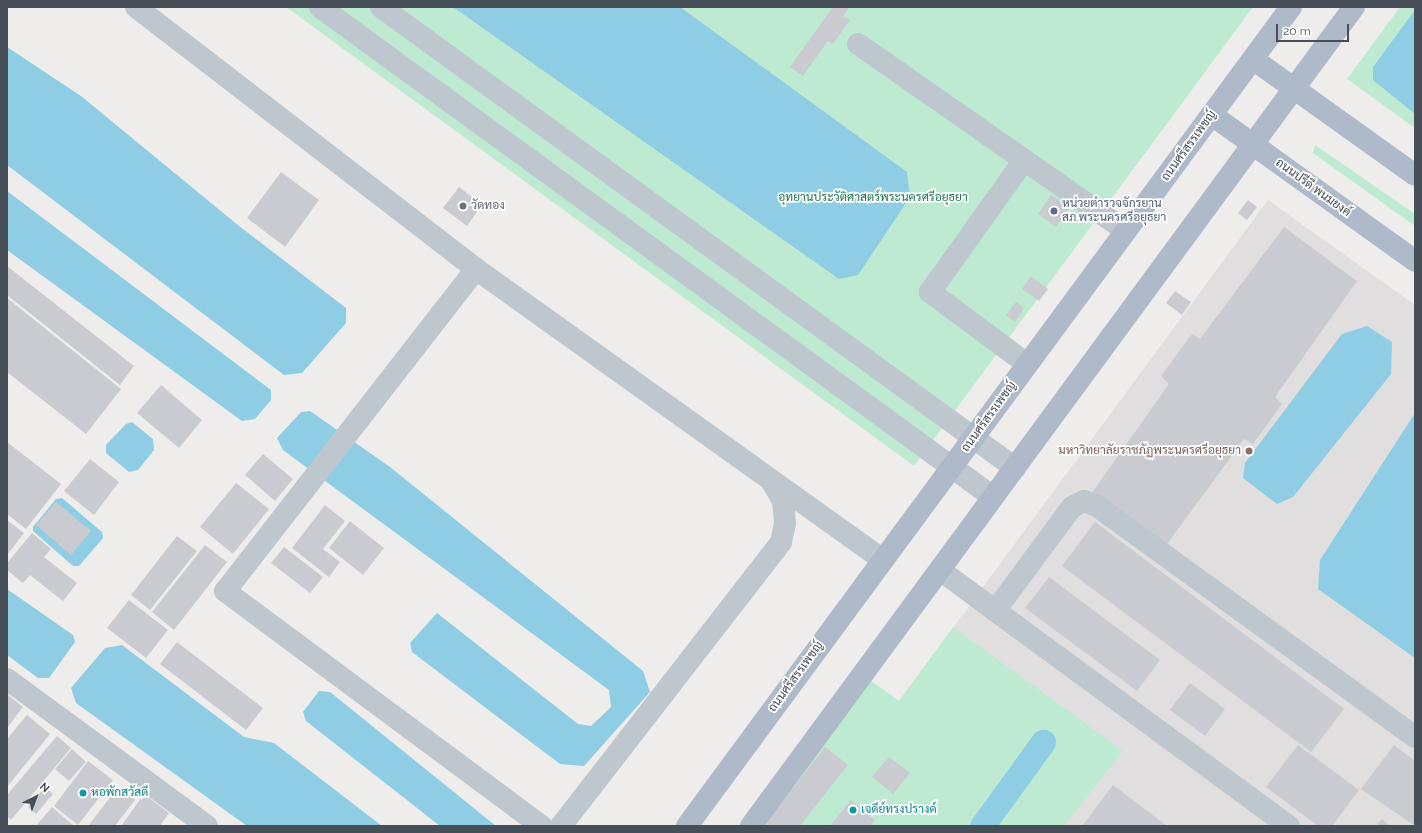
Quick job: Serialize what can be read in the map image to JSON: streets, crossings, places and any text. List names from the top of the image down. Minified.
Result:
{"streets":{"main road":["ถนนศรีสรรเพชญ์","ถนนปรีดี พนมยงค์"]},"crossings":[["ถนนศรีสรรเพชญ์","ถนนปรีดี พนมยงค์"]],"parks":["อุทยานประวัติศาสตร์พระนครศรีอยุธยา"],"places":["วัดทอง","หน่วยตำรวจจักรยาน สภ.พระนครศรีอยุธยา","มหาวิทยาลัยราชภัฏพระนครศรีอยุธยา","หอพักสวัสดี","เจดีย์ทรงปรางค์"],"scale_bar":"20 m","north":"top right"}
